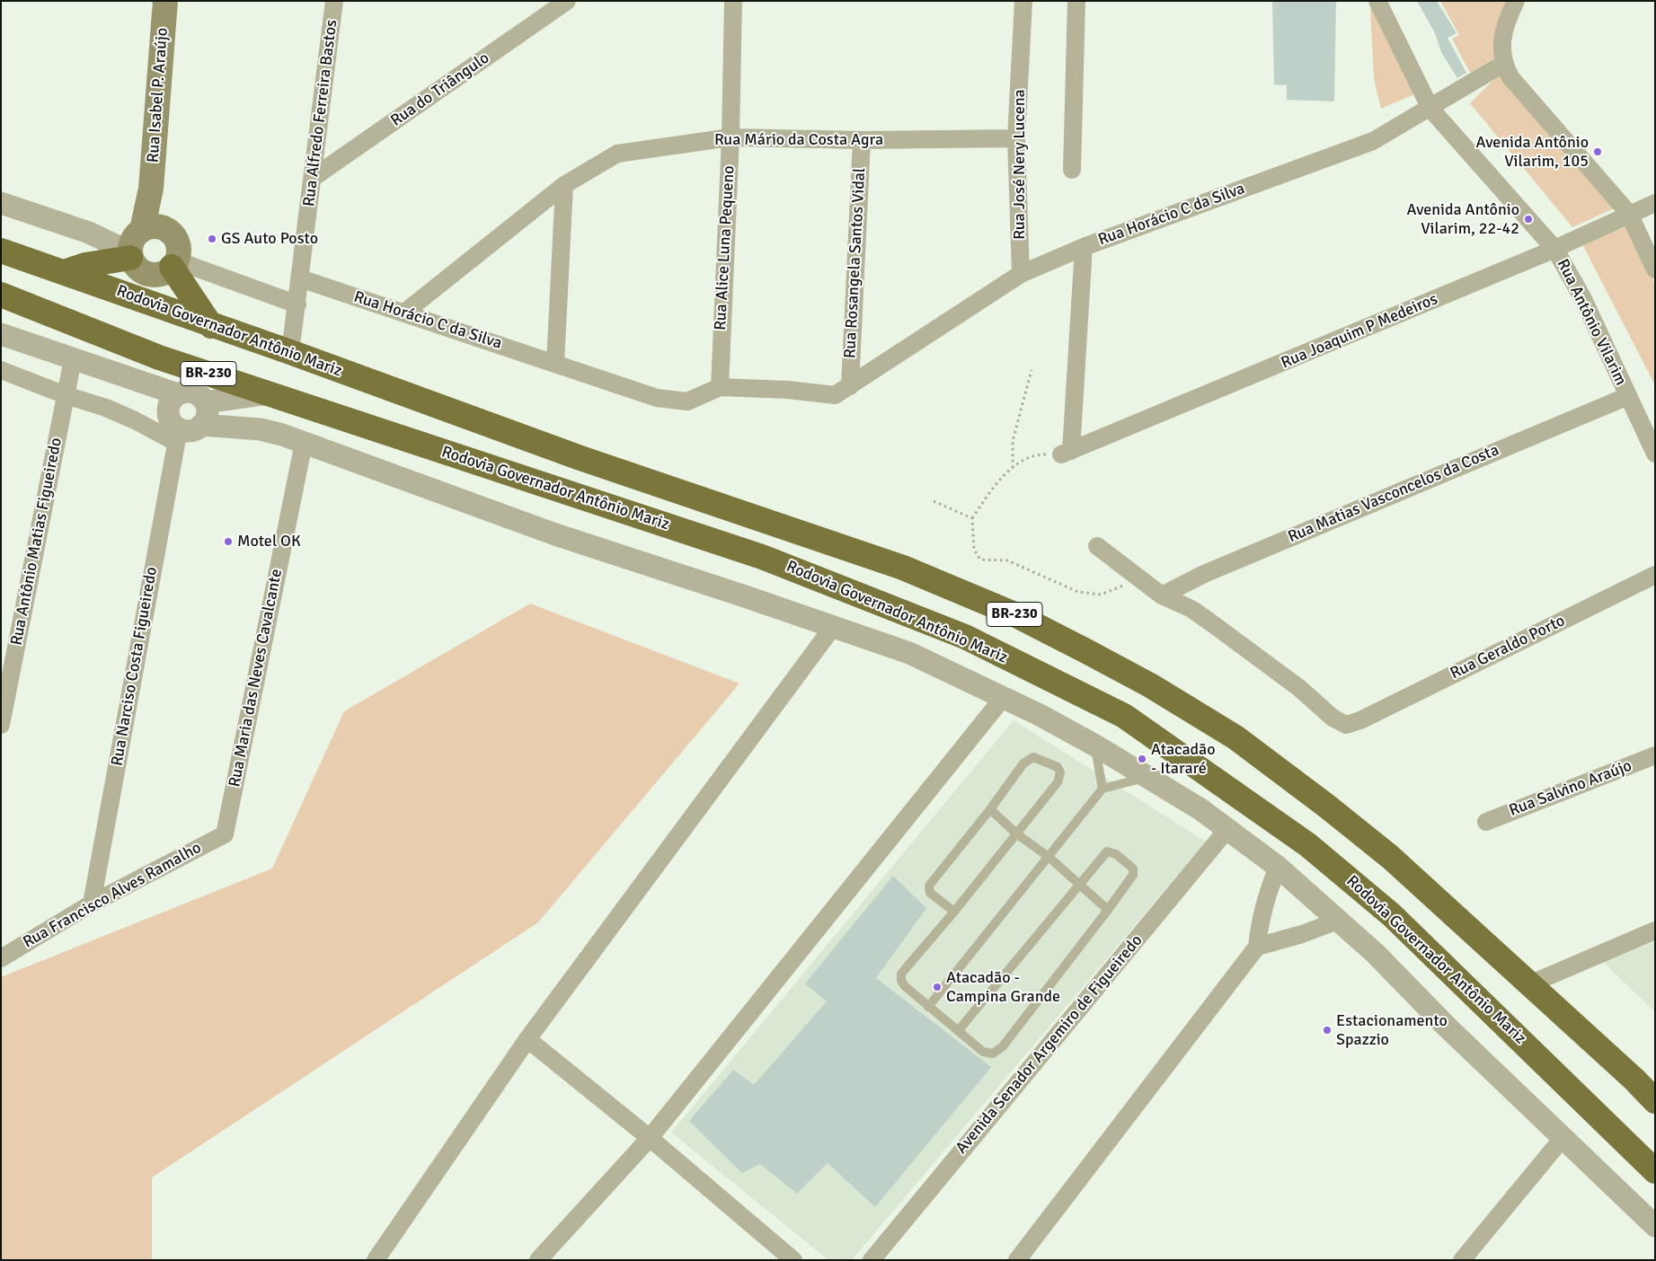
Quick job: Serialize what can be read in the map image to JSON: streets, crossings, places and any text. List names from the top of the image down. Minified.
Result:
{"streets":{"highway":["Rodovia Governador Antônio Mariz","BR-230"],"main road":["Rua Isabel P. Araújo"],"street":["Rua do Triângulo","Rua Alfredo Ferreira Bastos","Rua Mário da Costa Agra","Rua José Nery Lucena","Rua Horácio C da Silva","Rua Alice Luna Pequeno","Rua Rosangela Santos Vidal","Rua Antônio Vilarim","Rua Joaquim P Medeiros","Rua Matias Vasconcelos da Costa","Rua Antônio Matias Figueiredo","Rua Geraldo Porto","Rua Narciso Costa Figueiredo","Rua Maria das Neves Cavalcante","Rua Salvino Araújo","Rua Francisco Alves Ramalho","Avenida Senador Argemiro de Figueiredo"]},"crossings":[["Rua do Triângulo","Rua Alfredo Ferreira Bastos"],["Rua Alfredo Ferreira Bastos","Rua Horácio C da Silva"],["Rua Alfredo Ferreira Bastos","Rodovia Governador Antônio Mariz"],["Rua Mário da Costa Agra","Rua José Nery Lucena"],["Rua Mário da Costa Agra","Rua Horácio C da Silva"],["Rua Mário da Costa Agra","Rua Alice Luna Pequeno"],["Rua Mário da Costa Agra","Rua Rosangela Santos Vidal"],["Rua José Nery Lucena","Rua Horácio C da Silva"],["Rua Horácio C da Silva","Rua Alice Luna Pequeno"],["Rua Horácio C da Silva","Rua Rosangela Santos Vidal"],["Rua Horácio C da Silva","Rua Antônio Vilarim"],["Rua Antônio Vilarim","Rua Joaquim P Medeiros"],["Rua Antônio Vilarim","Rua Matias Vasconcelos da Costa"],["Rua Matias Vasconcelos da Costa","Rua Geraldo Porto"],["Rua Narciso Costa Figueiredo","Rua Francisco Alves Ramalho"],["Rua Maria das Neves Cavalcante","Rua Francisco Alves Ramalho"]],"places":["Avenida Antônio Vilarim, 105","Avenida Antônio Vilarim, 22-42","GS Auto Posto","Motel OK","Atacadão - Itararé","Atacadão - Campina Grande","Estacionamento Spazzio"]}
